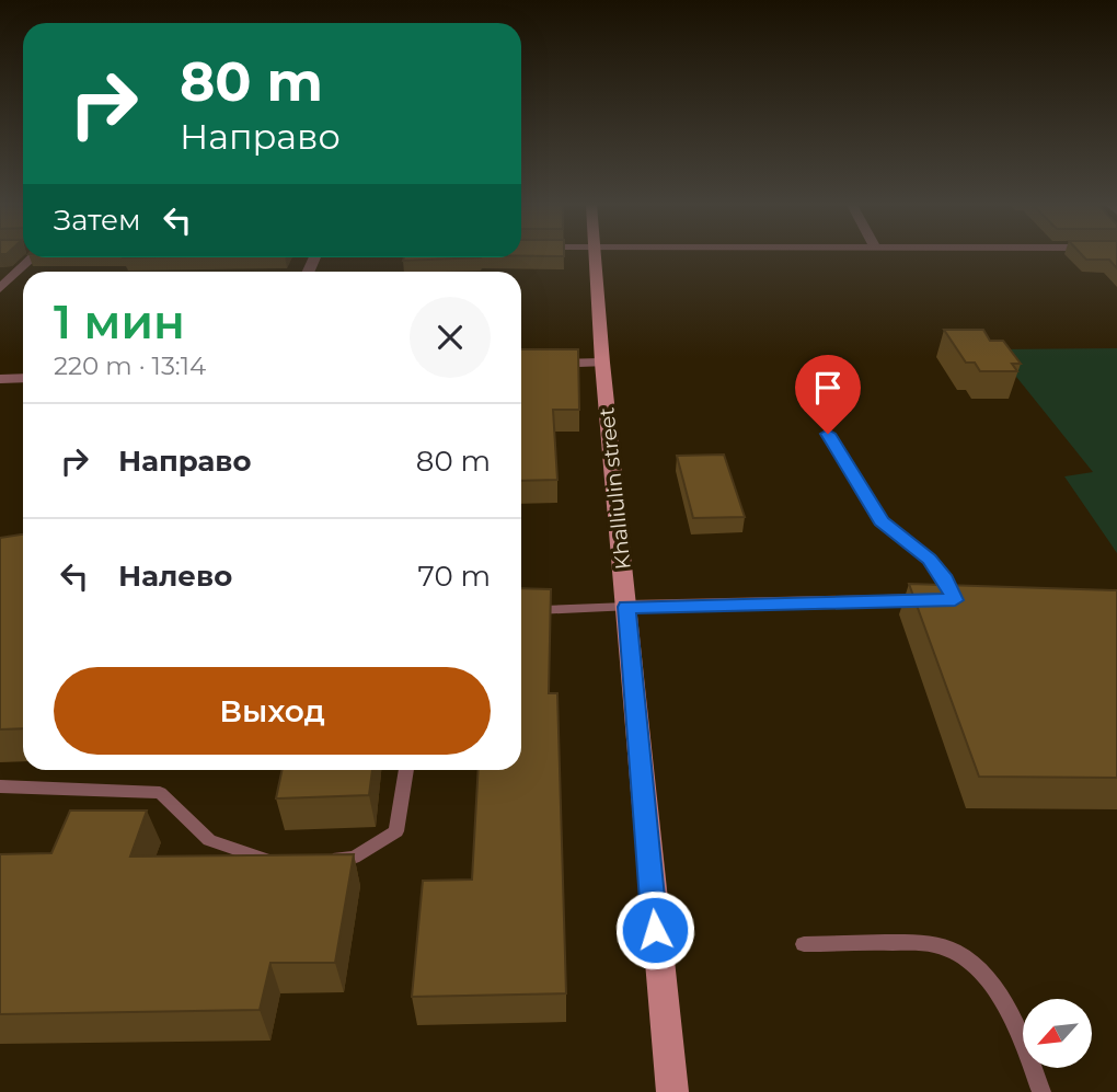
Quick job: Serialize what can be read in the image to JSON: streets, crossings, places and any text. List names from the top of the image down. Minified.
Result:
{"streets":{"main road":["Khalliulin street"]},"north":"bottom left","page":{"turn":["80 m","Направо"],"then":"Затем","heading":["1 мин","220 m · 13:14"],"list":[{"name":"Направо","value":"80 m"},{"name":"Налево","value":"70 m"}],"buttons":"Выход"}}
